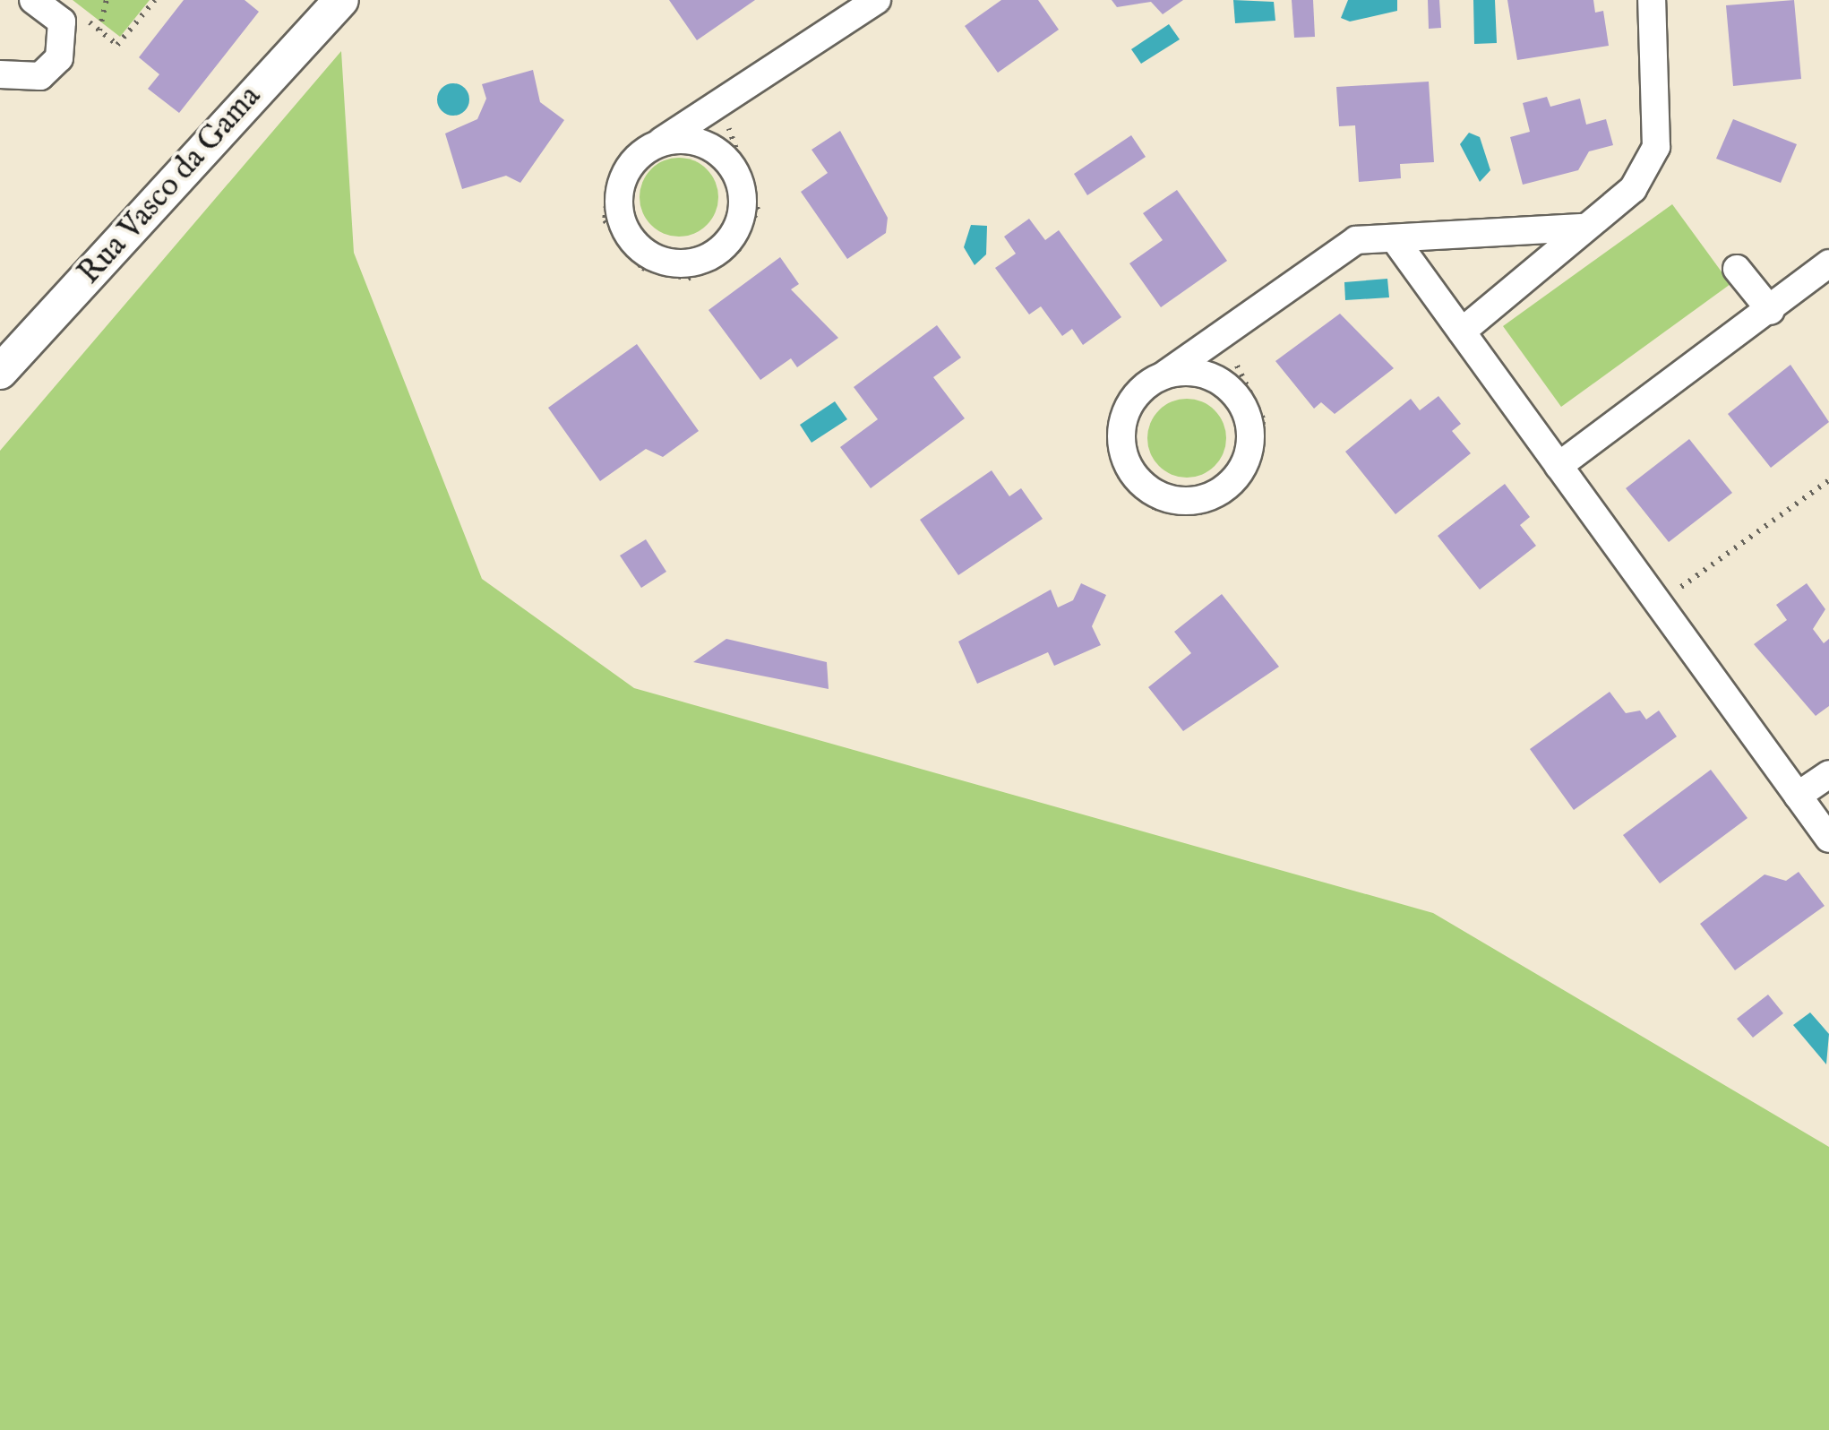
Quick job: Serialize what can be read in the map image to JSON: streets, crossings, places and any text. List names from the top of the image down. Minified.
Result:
{"streets":{"street":["Rua Vasco da Gama"]}}
